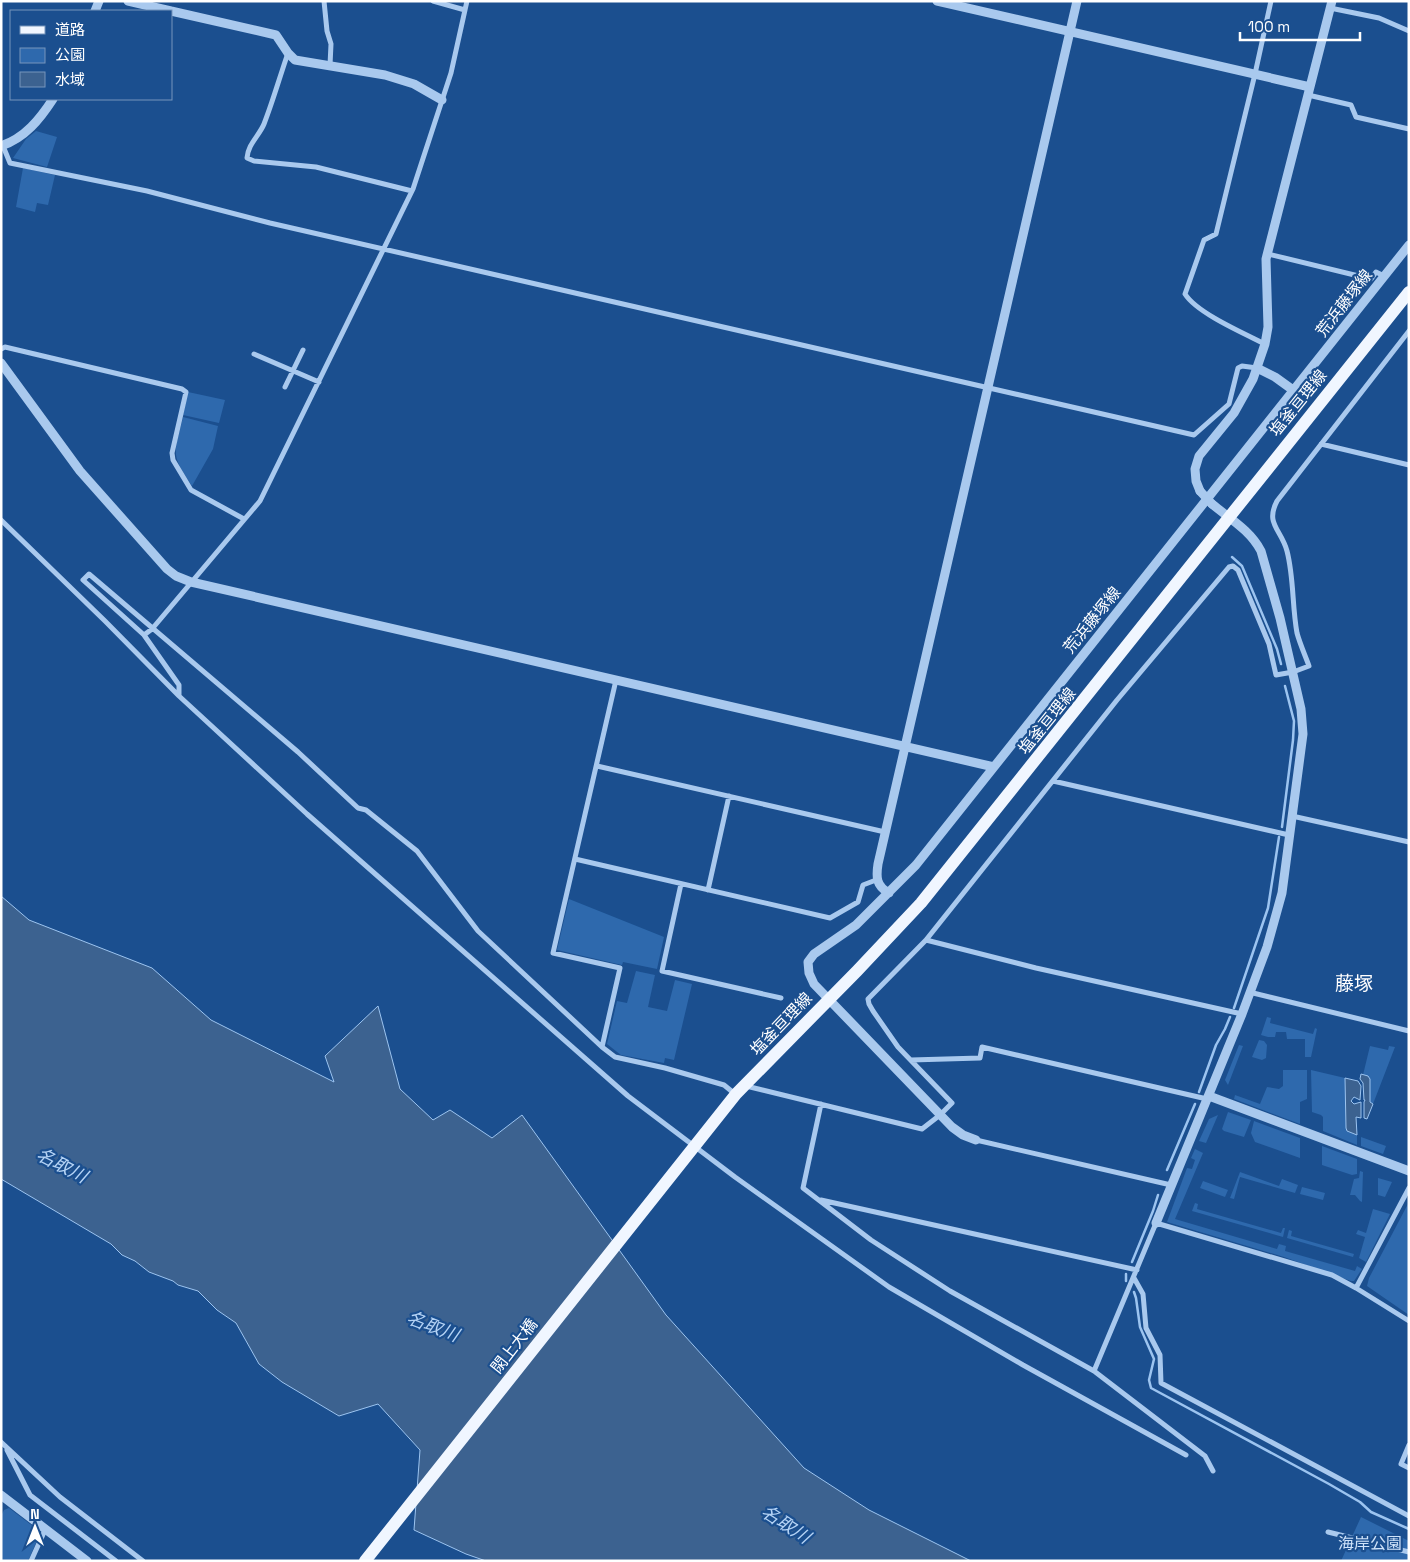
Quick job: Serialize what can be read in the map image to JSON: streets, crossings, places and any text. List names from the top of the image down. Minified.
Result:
{"streets":{"main road":["塩釜亘理線","閖上大橋"],"street":["荒浜藤塚線"]},"crossings":[["荒浜藤塚線","塩釜亘理線"],["塩釜亘理線","閖上大橋"]],"districts":["藤塚"],"water":["名取川"],"parks":["海岸公園"],"legend":["道路","公園","水域"],"scale_bar":"100 m","north":"top"}
